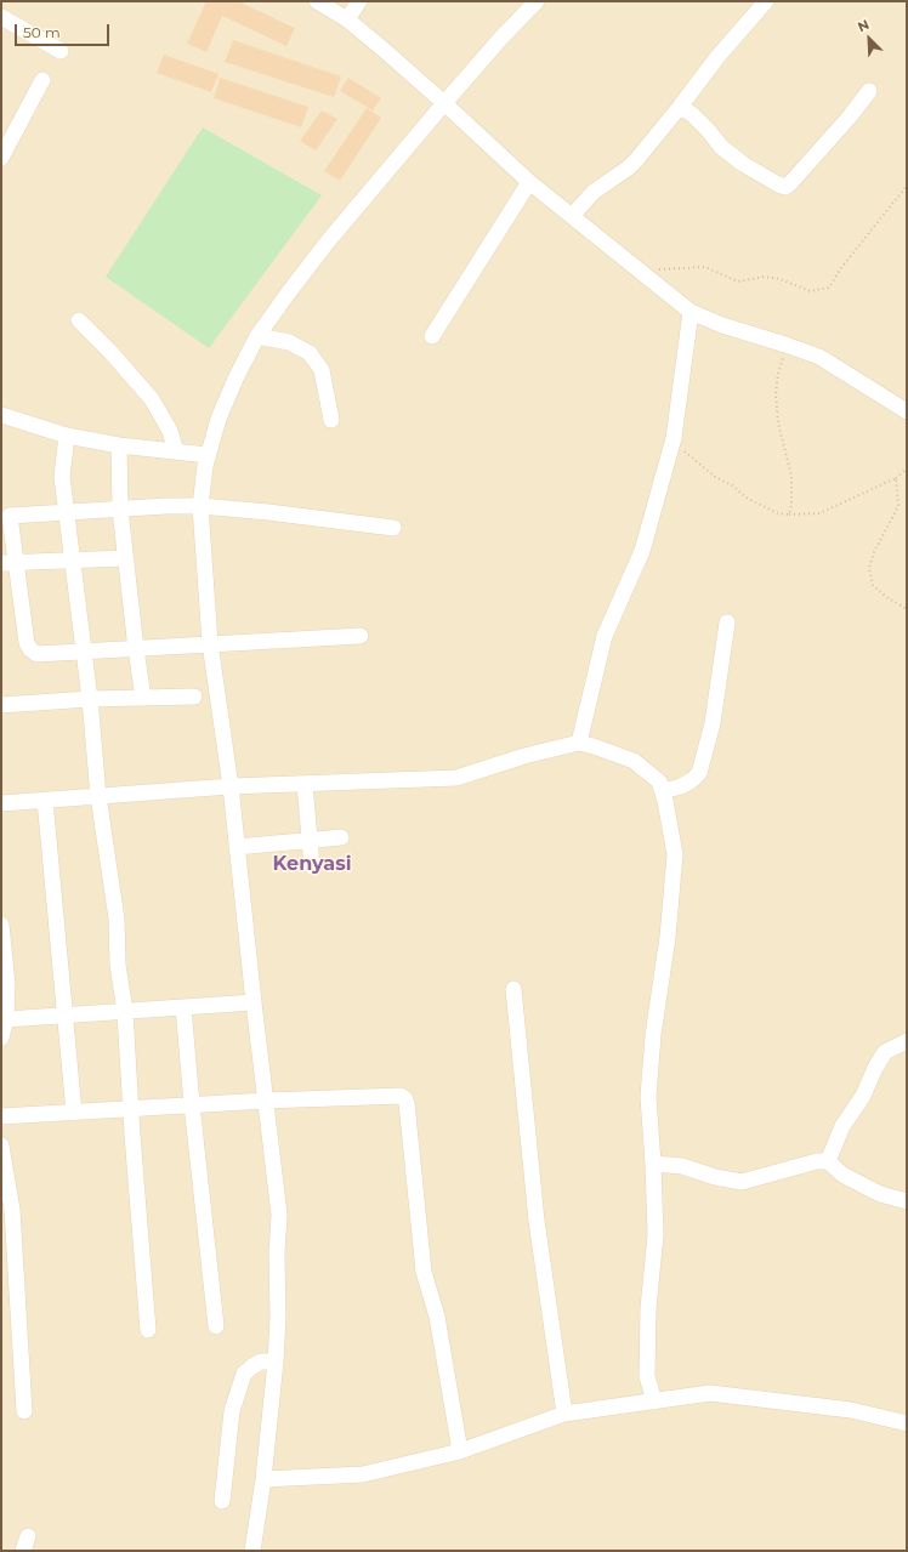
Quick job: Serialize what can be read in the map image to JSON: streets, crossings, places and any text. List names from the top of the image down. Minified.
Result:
{"districts":["Kenyasi"],"scale_bar":"50 m","north":"top left"}
